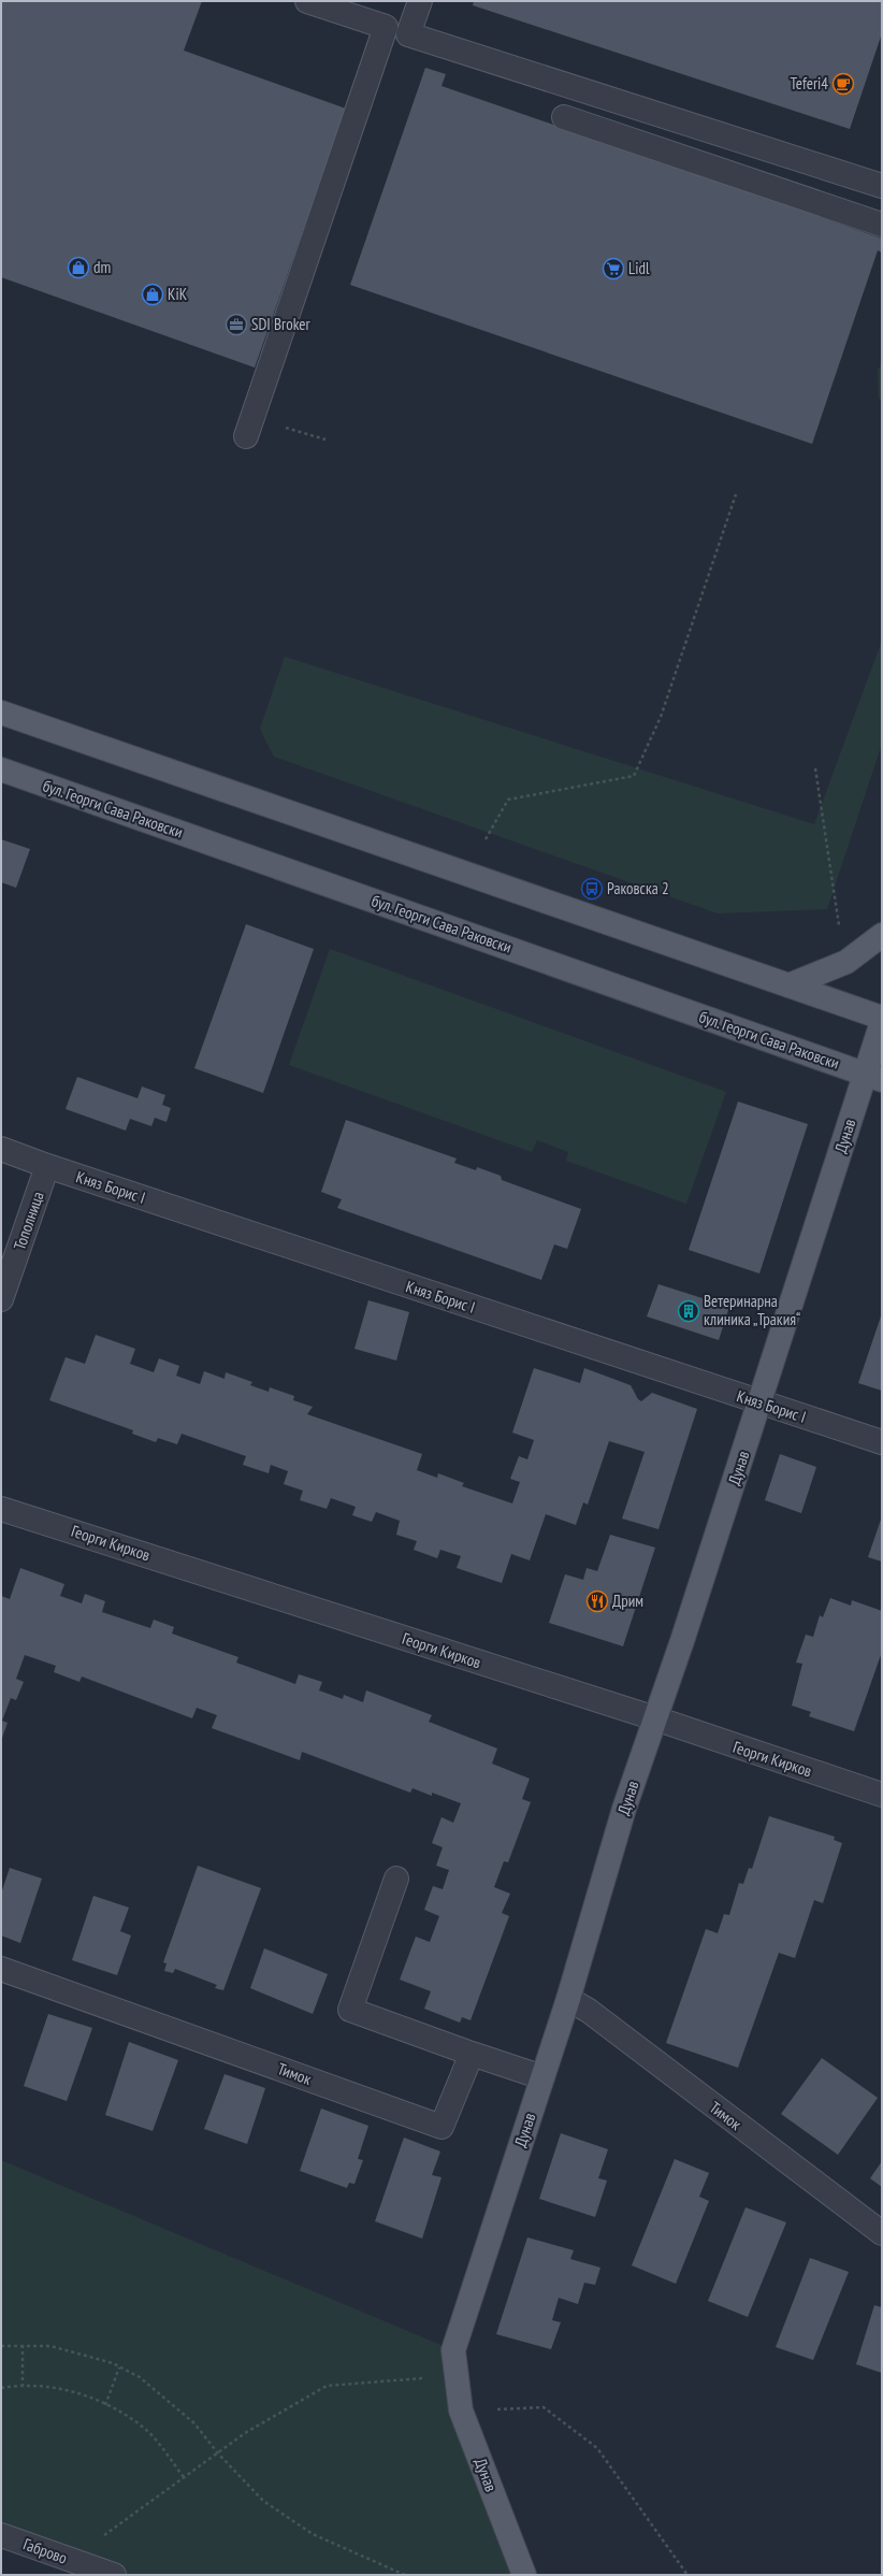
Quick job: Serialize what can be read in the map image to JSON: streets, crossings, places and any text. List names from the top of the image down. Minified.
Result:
{"streets":{"main road":["бул. Георги Сава Раковски","Дунав"],"street":["Княз Борис I","Тополница","Георги Кирков","Тимок","Габрово"]},"crossings":[["бул. Георги Сава Раковски","Дунав"],["Дунав","Княз Борис I"],["Дунав","Георги Кирков"],["Дунав","Тимок"],["Княз Борис I","Тополница"]],"places":{"cafe":["Teferi4"],"shop":["dm","KiK"],"supermarket":["Lidl"],"office":["SDI Broker"],"bus stop":["Раковска 2"],"building":["Ветеринарна клиника „Тракия“"],"restaurant":["Дрим"]}}
